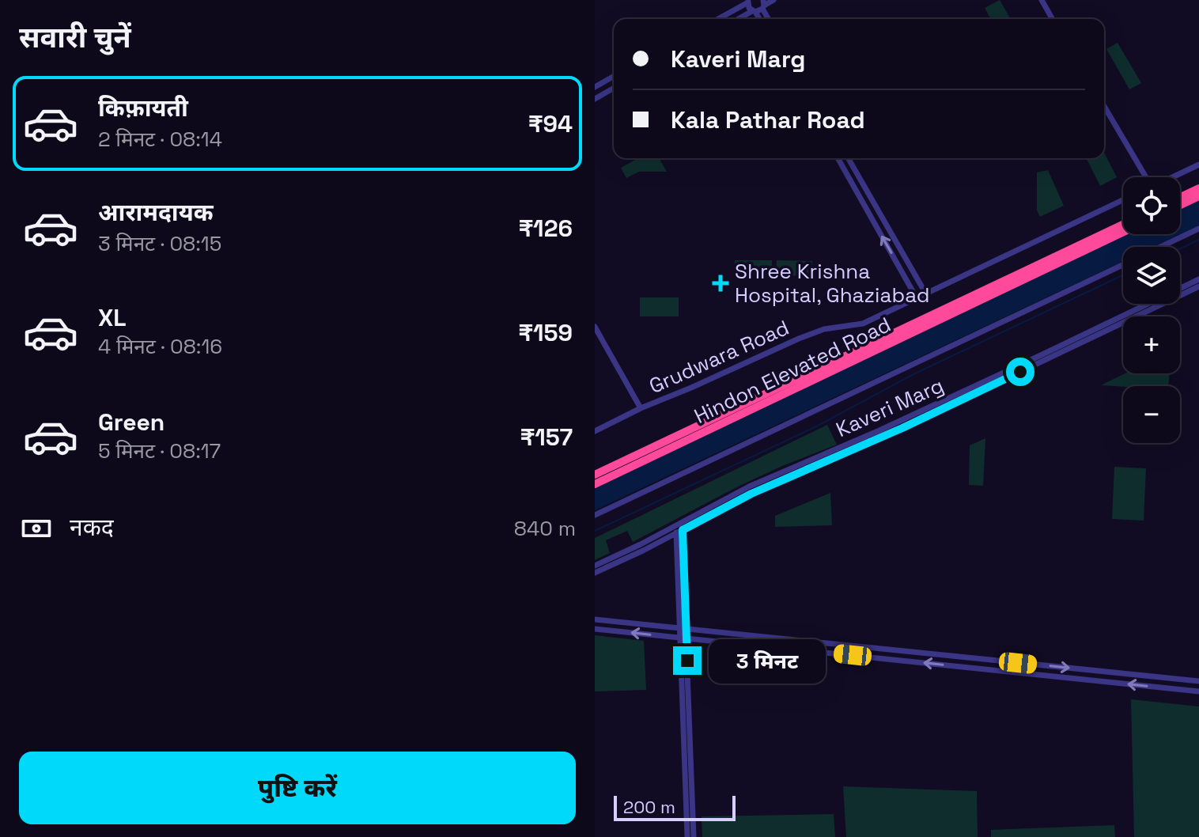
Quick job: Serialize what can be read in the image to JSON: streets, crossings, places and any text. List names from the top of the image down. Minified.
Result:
{"streets":{"highway":["Hindon Elevated Road"],"street":["Grudwara Road","Kaveri Marg"]},"places":{"health":["Shree Krishna Hospital, Ghaziabad"]},"scale_bar":"200 m","page":{"heading":"सवारी चुनें","banner":["Kaveri Marg","Kala Pathar Road"],"list":[{"name":"किफ़ायती","note":"2 मिनट · 08:14","value":"₹94"},{"name":"आरामदायक","note":"3 मिनट · 08:15","value":"₹126"},{"name":"XL","note":"4 मिनट · 08:16","value":"₹159"},{"name":"Green","note":"5 मिनट · 08:17","value":"₹157"}],"map_buttons":["+","−"],"pay":["नकद","840 m"],"bubble":"3 मिनट","buttons":"पुष्टि करें","scale":"200 m"}}
